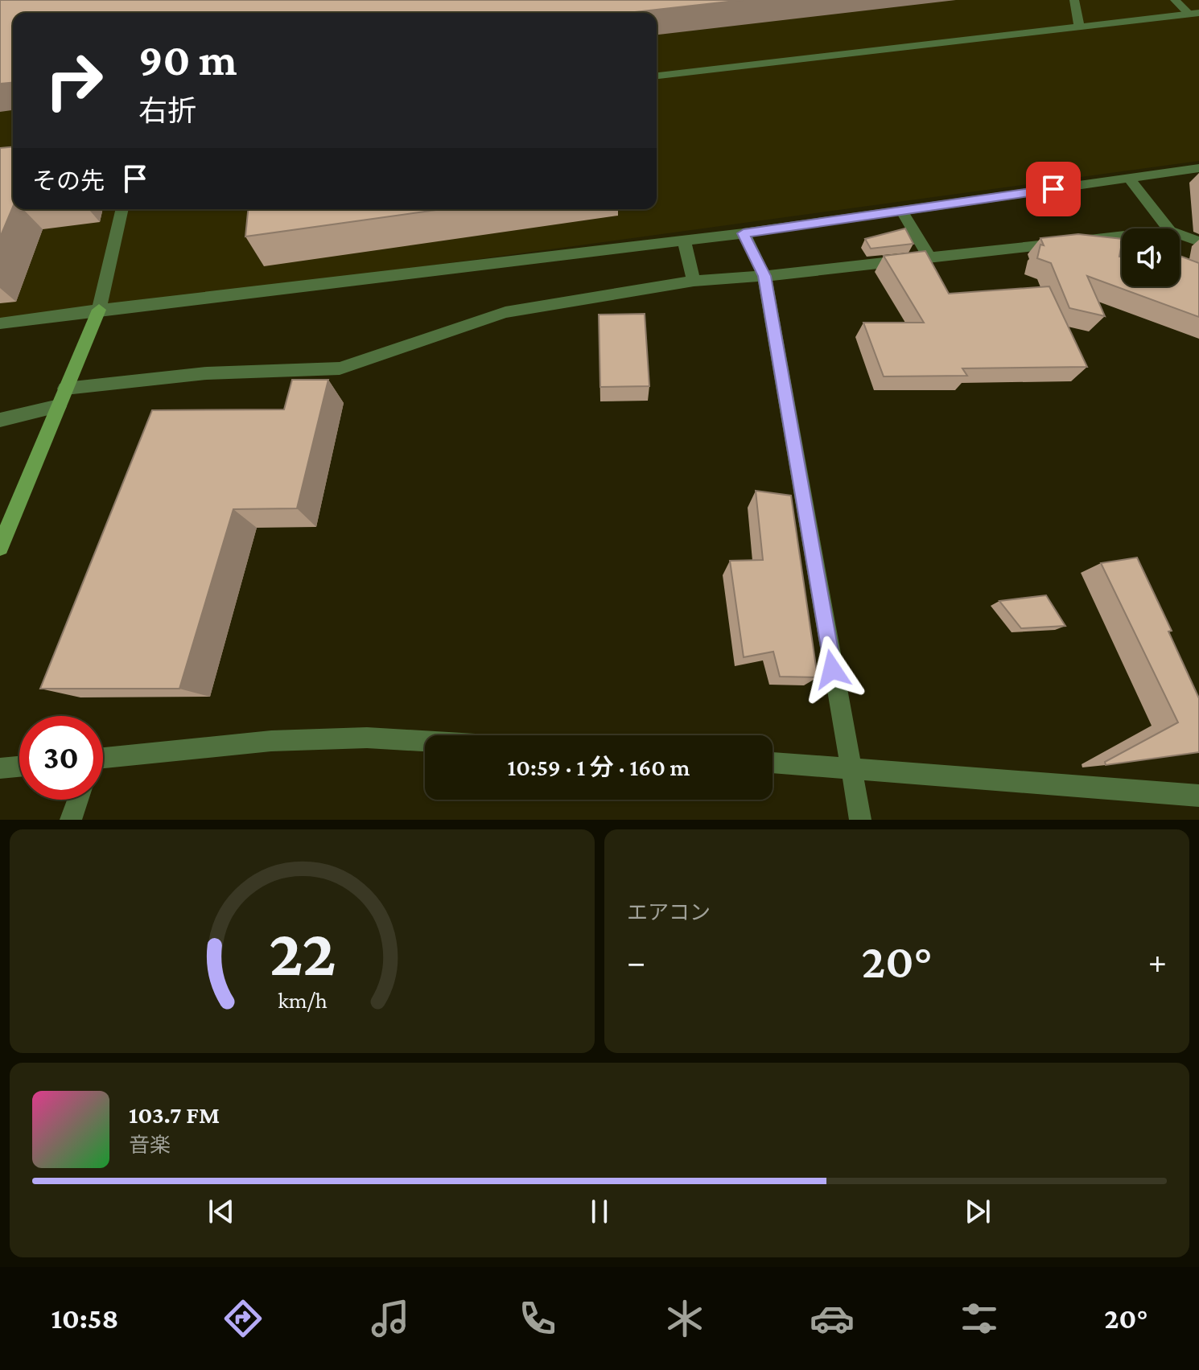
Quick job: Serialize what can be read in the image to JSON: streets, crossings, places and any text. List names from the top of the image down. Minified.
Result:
{"page":{"turn":["90 m","右折"],"then":"その先","limit":"30","trip":"10:59 · 1 分 · 160 m","tile":"エアコン","heat":["−","20°","+"],"song":["103.7 FM","音楽"],"tabs":["10:58","20°"],"gauge":["22","km/h"]}}
